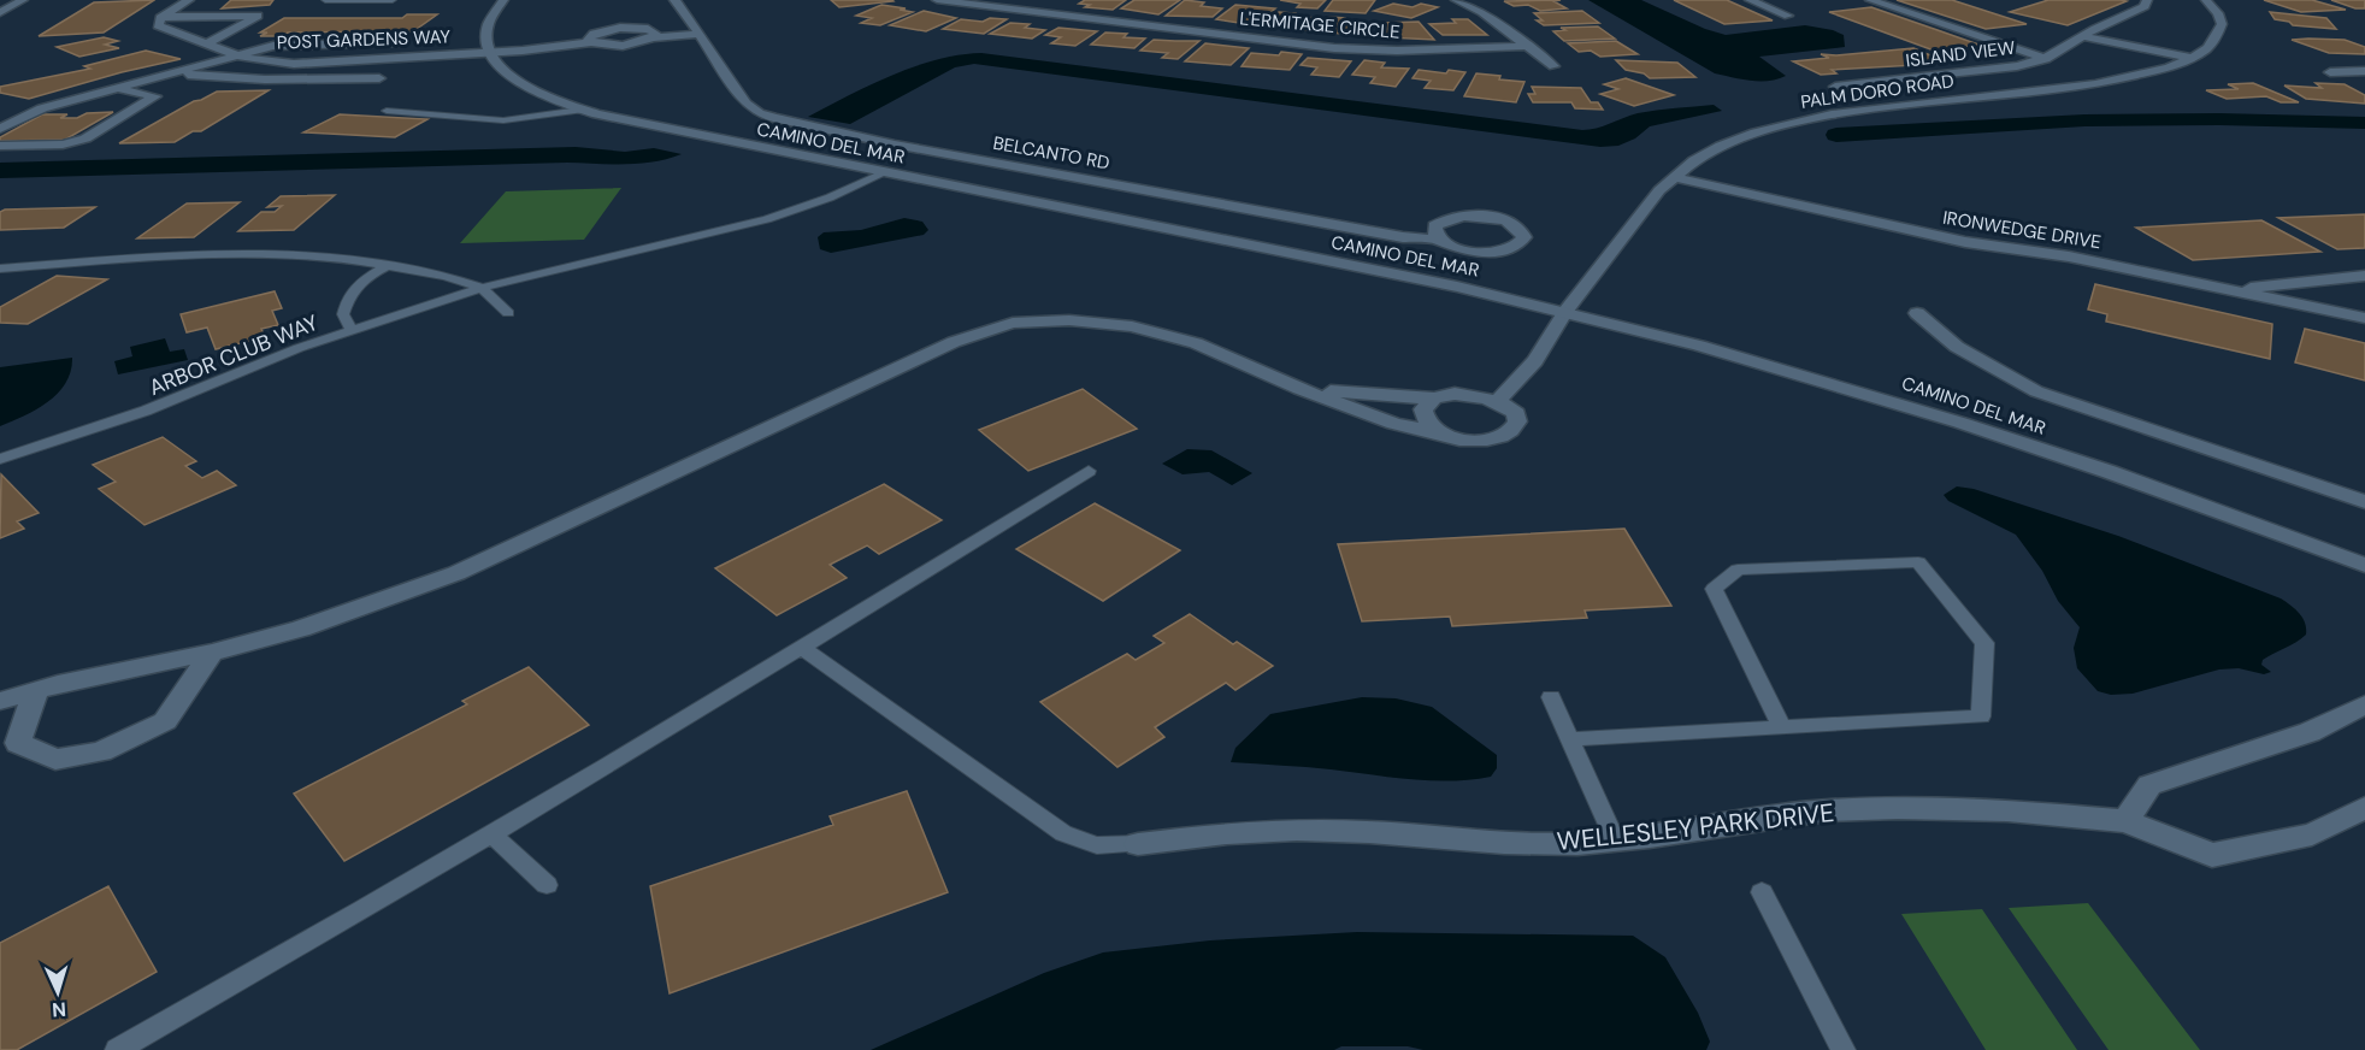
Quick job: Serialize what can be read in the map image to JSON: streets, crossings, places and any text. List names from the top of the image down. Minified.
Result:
{"streets":{"street":["L'ERMITAGE CIRCLE","POST GARDENS WAY","ISLAND VIEW","PALM DORO ROAD","CAMINO DEL MAR","BELCANTO RD","IRONWEDGE DRIVE","WELLESLEY PARK DRIVE"],"lane":["ARBOR CLUB WAY"]},"crossings":[["POST GARDENS WAY","CAMINO DEL MAR"],["PALM DORO ROAD","CAMINO DEL MAR"],["PALM DORO ROAD","IRONWEDGE DRIVE"],["CAMINO DEL MAR","ARBOR CLUB WAY"]],"north":"bottom"}
